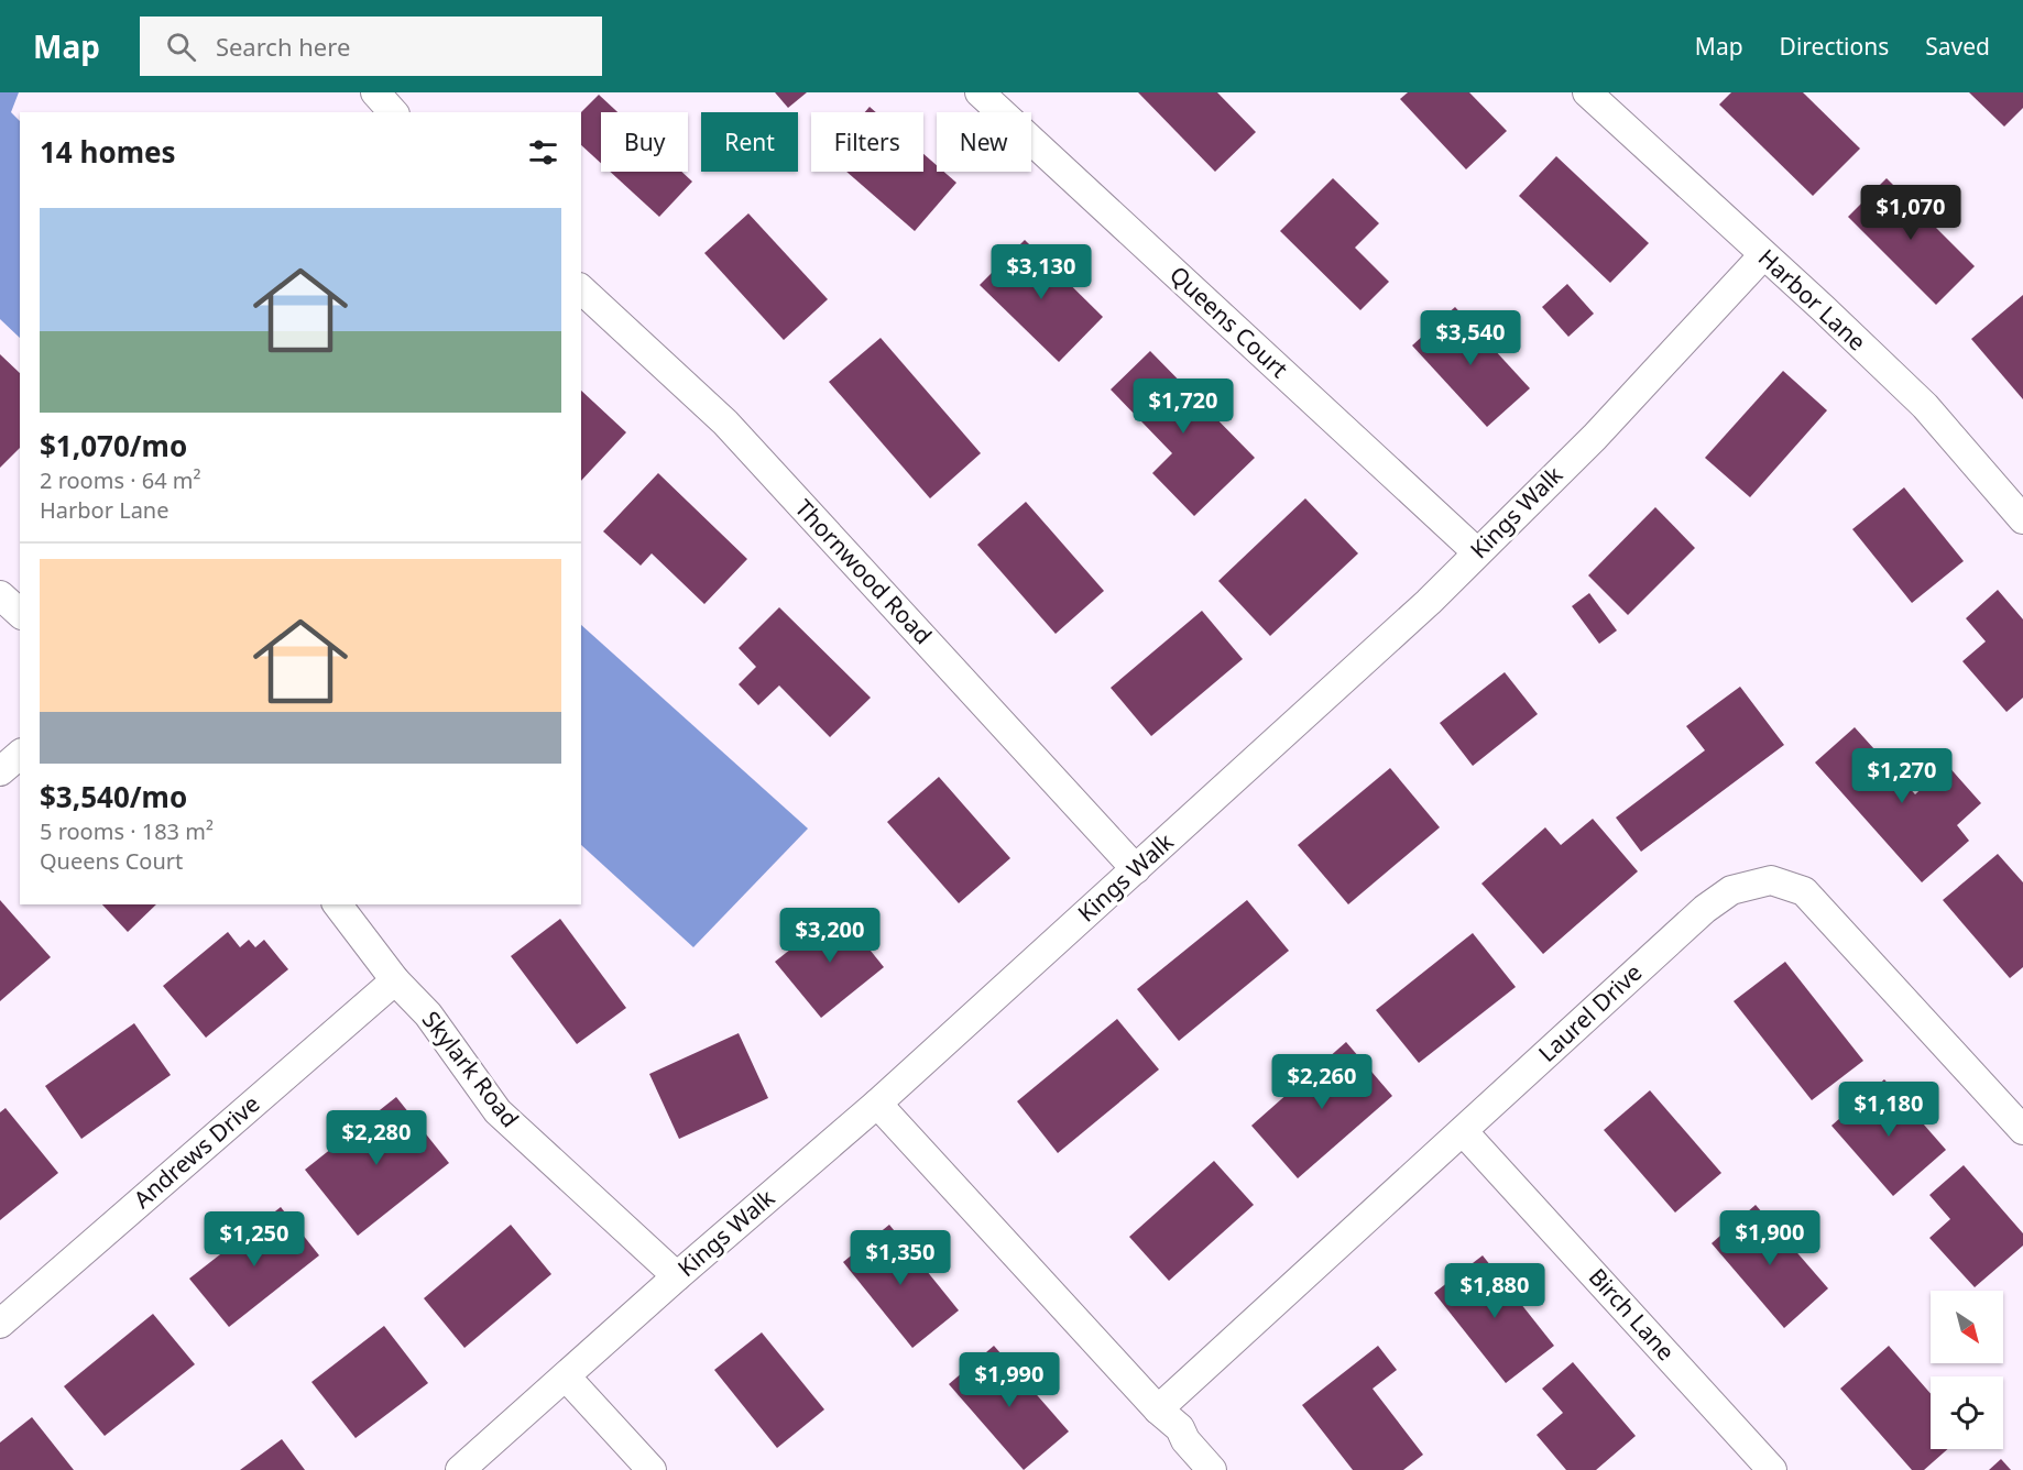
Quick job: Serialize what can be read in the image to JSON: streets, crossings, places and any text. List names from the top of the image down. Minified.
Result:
{"streets":{"street":["Harbor Lane","Queens Court","Kings Walk","Thornwood Road","Laurel Drive","Skylark Road","Andrews Drive","Birch Lane"]},"crossings":[["Harbor Lane","Kings Walk"],["Queens Court","Kings Walk"],["Kings Walk","Thornwood Road"],["Kings Walk","Skylark Road"],["Laurel Drive","Birch Lane"],["Skylark Road","Andrews Drive"]],"north":"bottom right","page":{"header":"Map","search":"Search here","nav":["Map","Directions","Saved"],"chip":["Buy","Rent","Filters","New"],"heading":"14 homes","price":["$1,070","$3,130","$3,540","$1,720","$1,270","$3,200","$2,260","$1,180","$2,280","$1,900","$1,250","$1,350","$1,880","$1,990"],"list":[{"name":"$1,070/mo","note":"2 rooms · 64 m² · Harbor Lane"},{"name":"$3,540/mo","note":"5 rooms · 183 m² · Queens Court"}]}}
